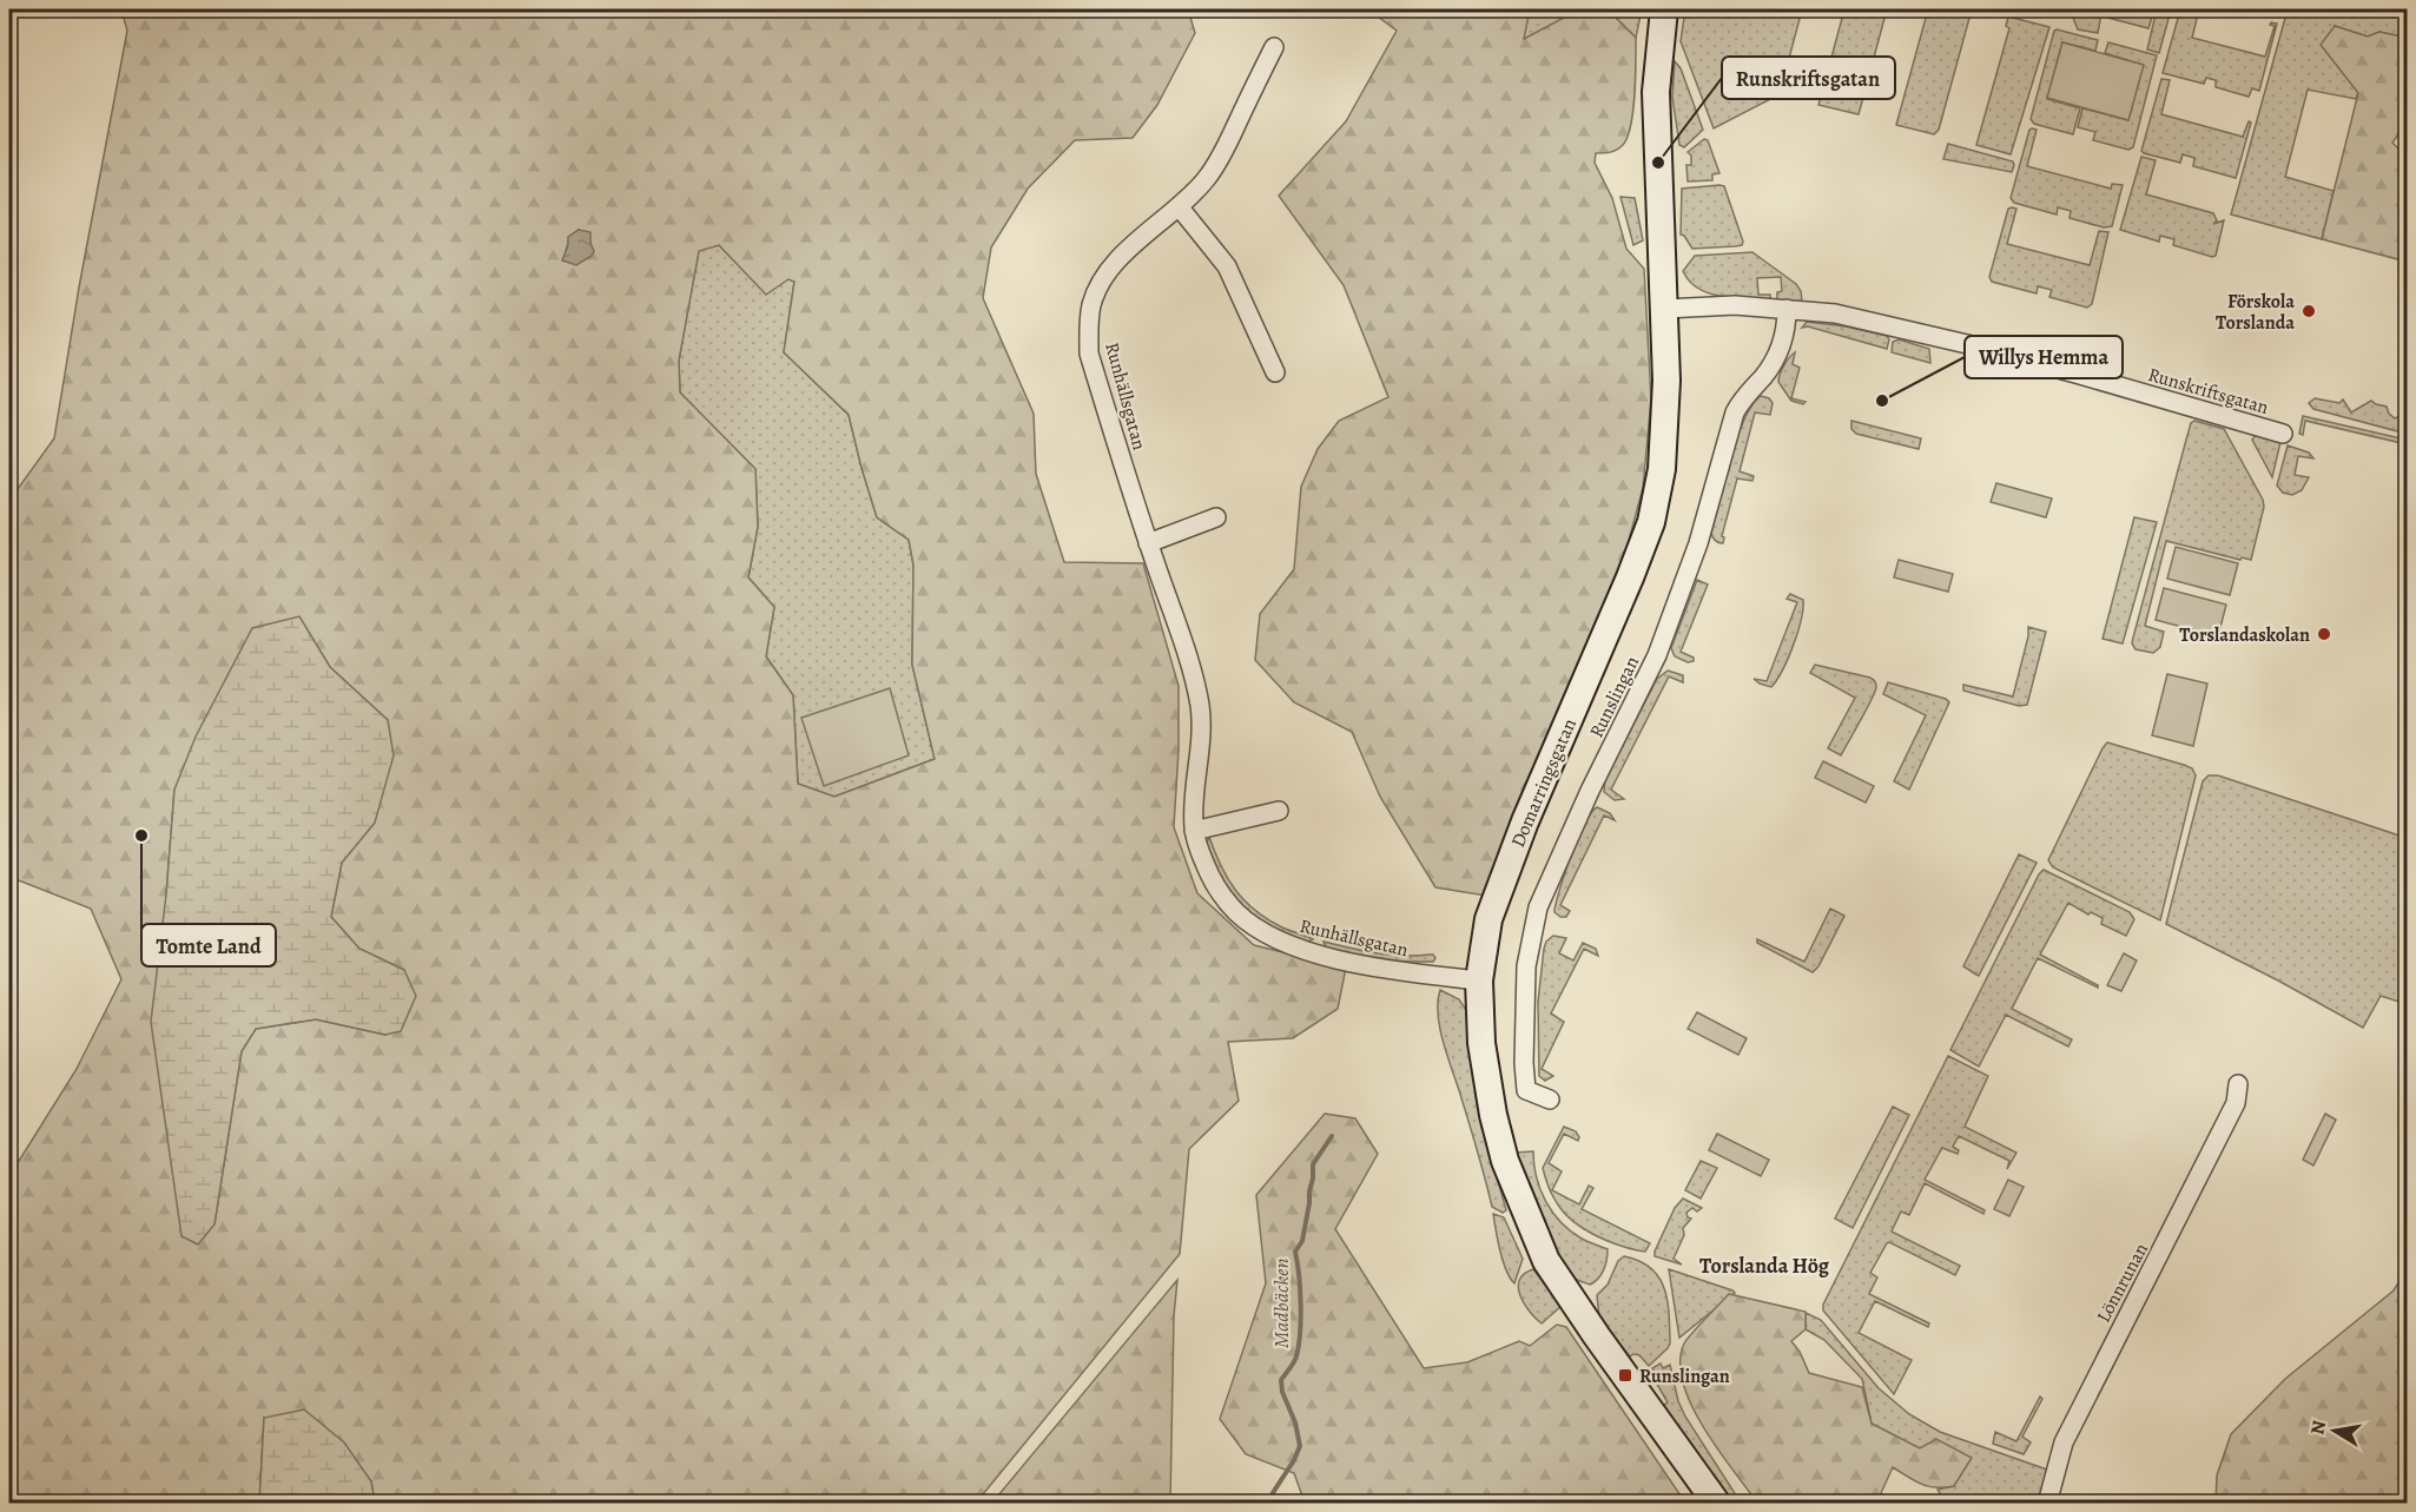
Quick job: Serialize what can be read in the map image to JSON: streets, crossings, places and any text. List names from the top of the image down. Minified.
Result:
{"streets":{"street":["Runskriftsgatan","Runhällsgatan","Runslingan","Domarringsgatan","Lönnrunan"]},"crossings":[["Runskriftsgatan","Runslingan"],["Runskriftsgatan","Domarringsgatan"],["Runhällsgatan","Domarringsgatan"]],"districts":["Torslanda Hög"],"water":["Madbäcken"],"places":{"other":["Runskriftsgatan","Förskola Torslanda","Willys Hemma","Torslandaskolan","Tomte Land"],"transit":["Runslingan"]},"north":"left"}
